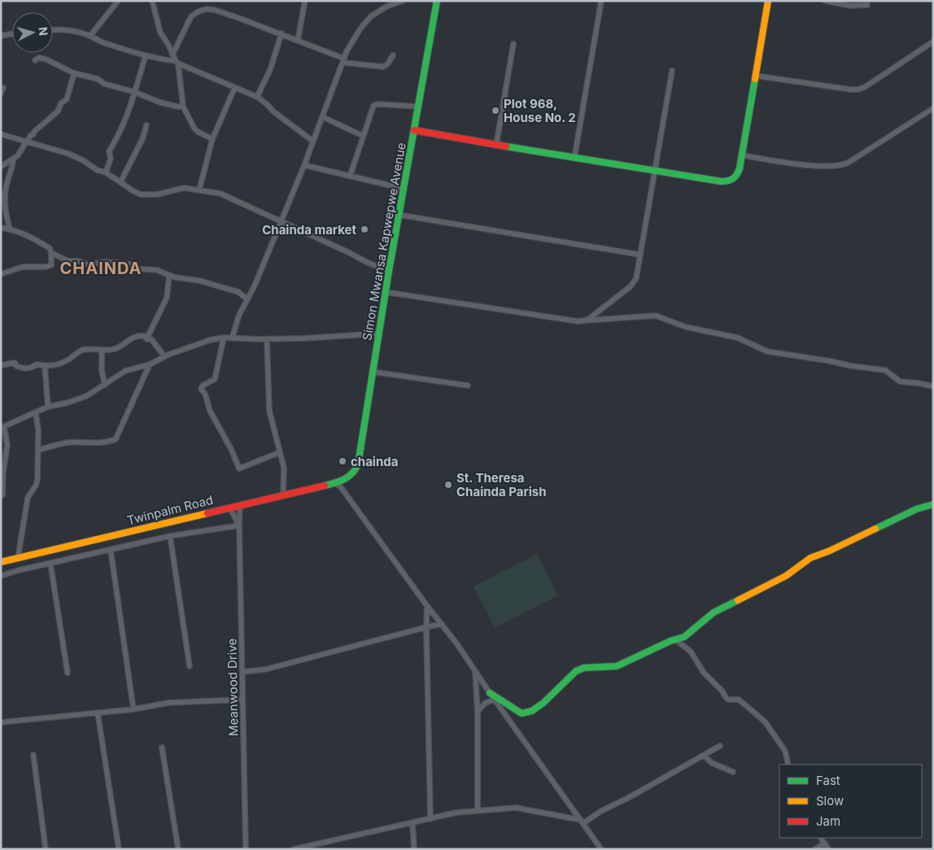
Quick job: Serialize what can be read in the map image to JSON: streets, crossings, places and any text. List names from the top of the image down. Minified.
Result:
{"streets":{"street":["Simon Mwansa Kapwepwe Avenue","Twinpalm Road","Meanwood Drive"]},"crossings":[["Simon Mwansa Kapwepwe Avenue","Twinpalm Road"],["Twinpalm Road","Meanwood Drive"]],"districts":["CHAINDA"],"places":["Plot 968, House No. 2","Chainda market","chainda","St. Theresa Chainda Parish"],"legend":["Fast","Slow","Jam"],"north":"right"}
